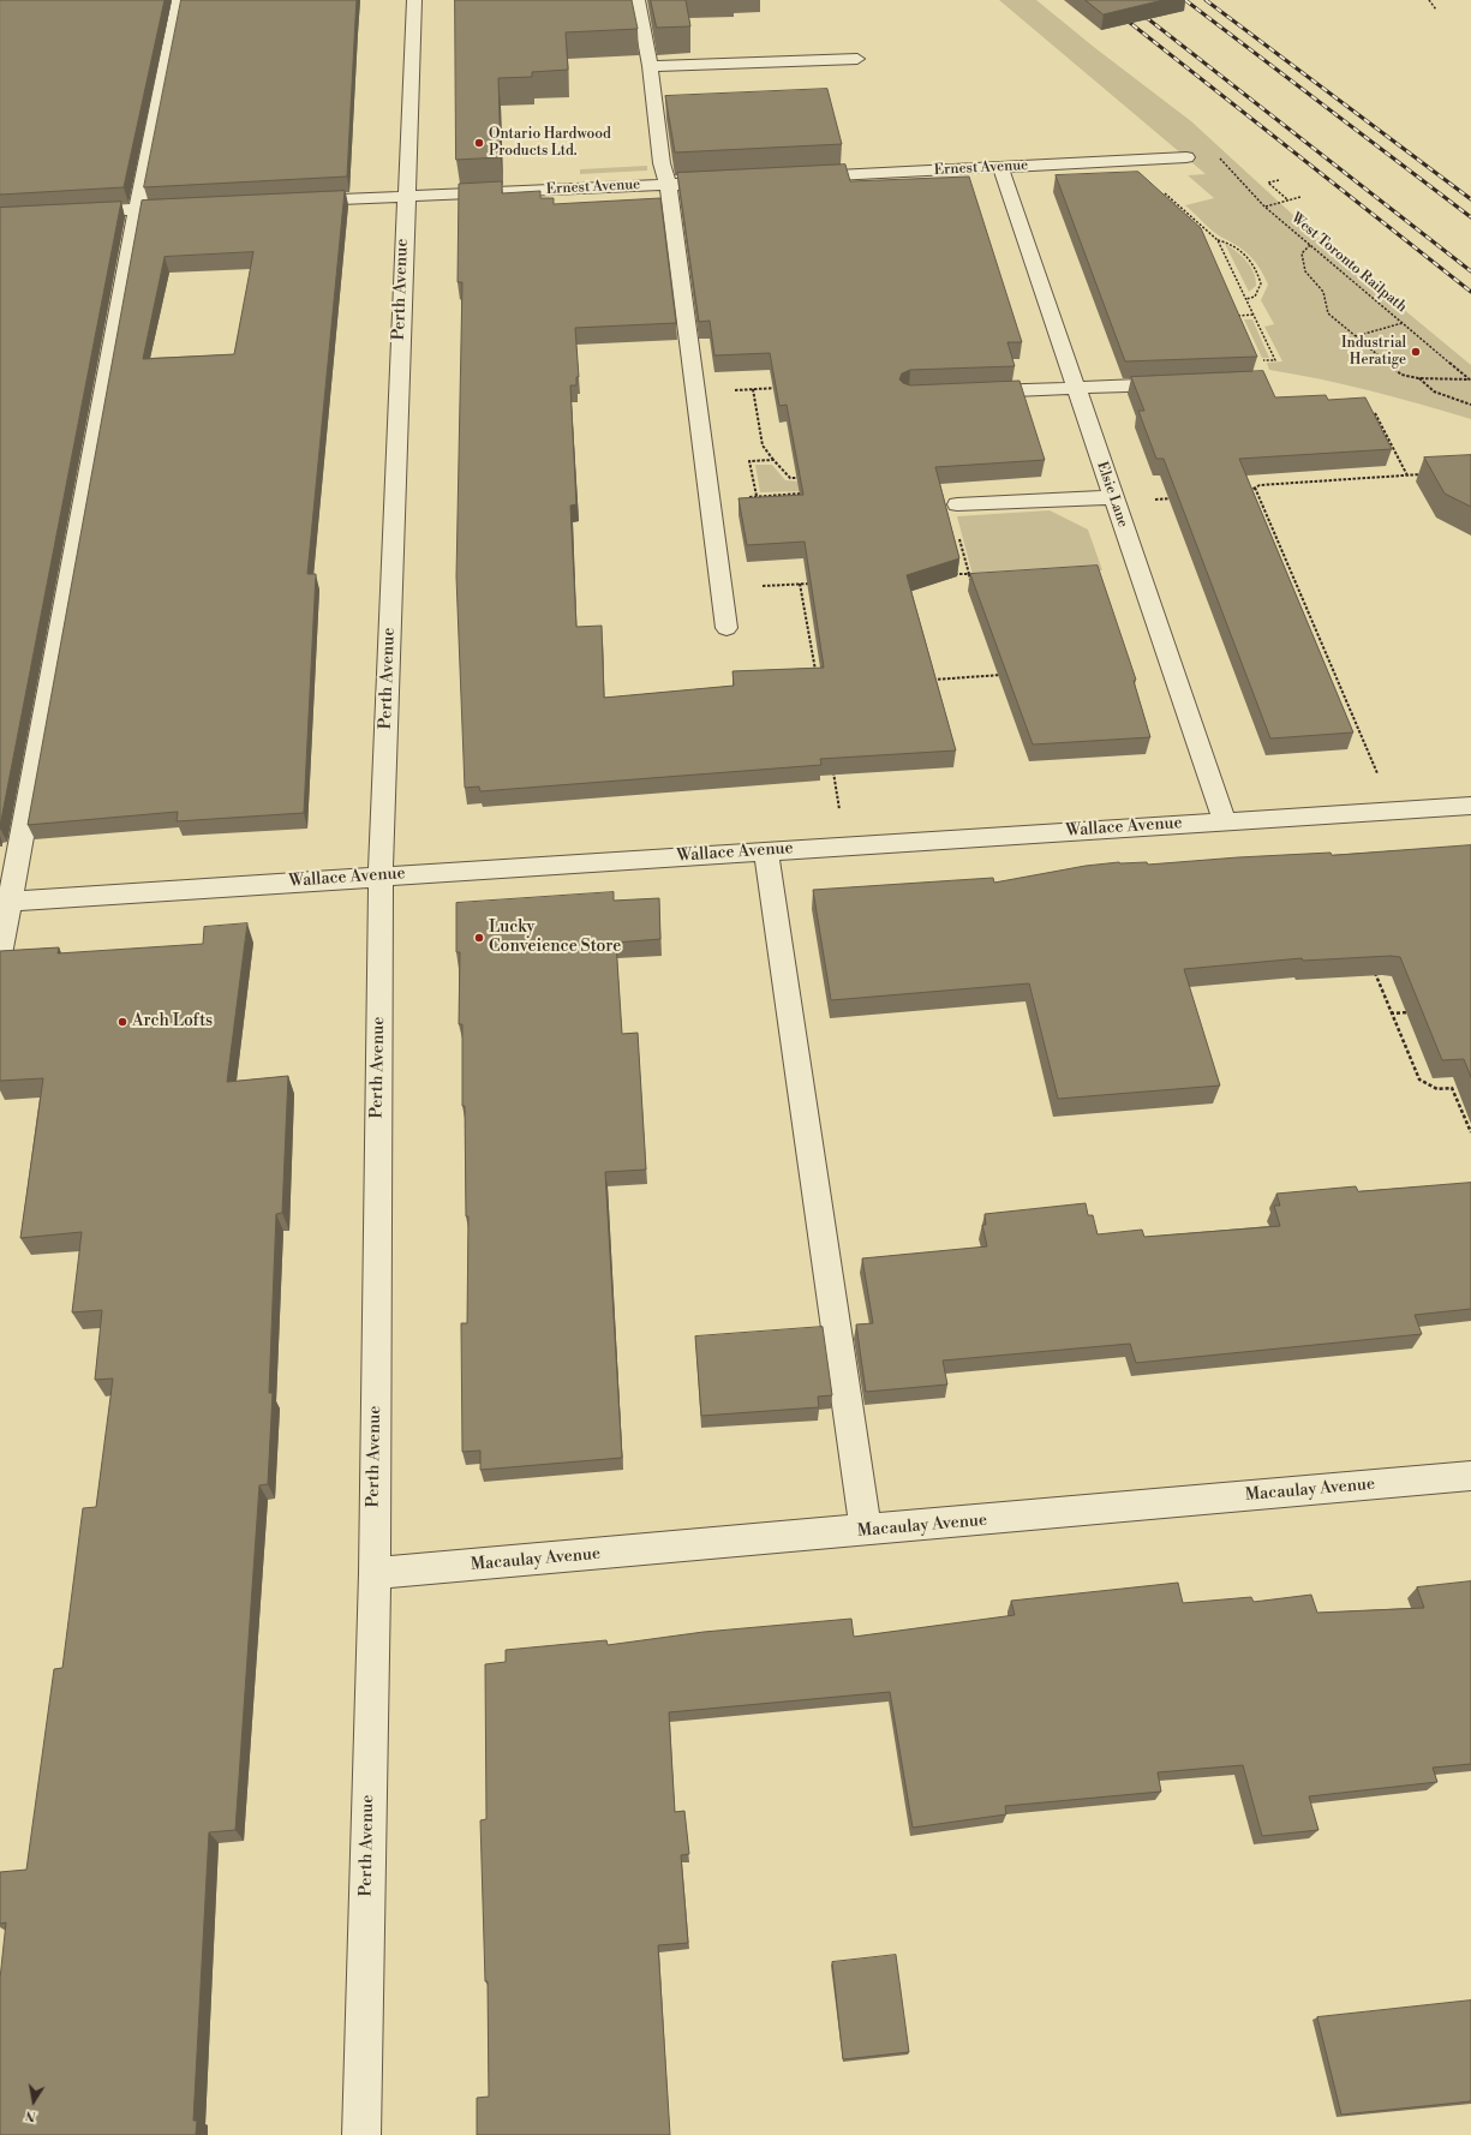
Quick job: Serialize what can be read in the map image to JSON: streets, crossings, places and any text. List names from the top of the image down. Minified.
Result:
{"streets":{"street":["Ernest Avenue","Perth Avenue","Elsie Lane","Wallace Avenue","Macaulay Avenue"],"path":["West Toronto Railpath"]},"crossings":[["Ernest Avenue","Perth Avenue"],["Ernest Avenue","Elsie Lane"],["Perth Avenue","Wallace Avenue"],["Perth Avenue","Macaulay Avenue"],["Elsie Lane","Wallace Avenue"]],"places":["Ontario Hardwood Products Ltd.","Industrial Heratige","Lucky Conveience Store","Arch Lofts"],"north":"bottom"}
